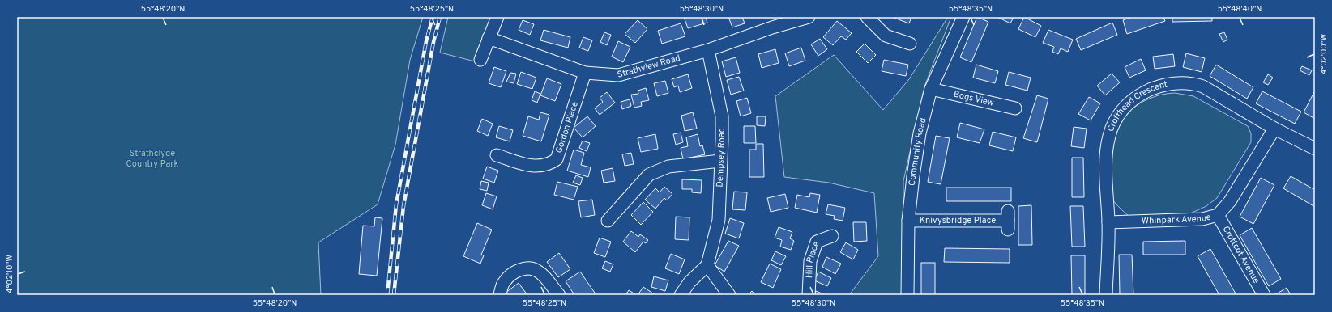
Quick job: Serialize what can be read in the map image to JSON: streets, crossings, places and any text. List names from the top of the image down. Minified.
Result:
{"streets":{"street":["Strathview Road","Bogs View","Crofthead Crescent","Gordon Place","Community Road","Dempsey Road","Whinpark Avenue","Knivysbridge Place","Croftcot Avenue","Hill Place"]},"crossings":[["Strathview Road","Gordon Place"],["Strathview Road","Dempsey Road"],["Bogs View","Community Road"],["Crofthead Crescent","Whinpark Avenue"],["Community Road","Knivysbridge Place"],["Whinpark Avenue","Croftcot Avenue"]],"parks":["Strathclyde Country Park"],"coordinates":["55°48'20\"N","55°48'25\"N","55°48'30\"N","55°48'35\"N","55°48'40\"N","4°02'00\"W","4°02'10\"W"]}
